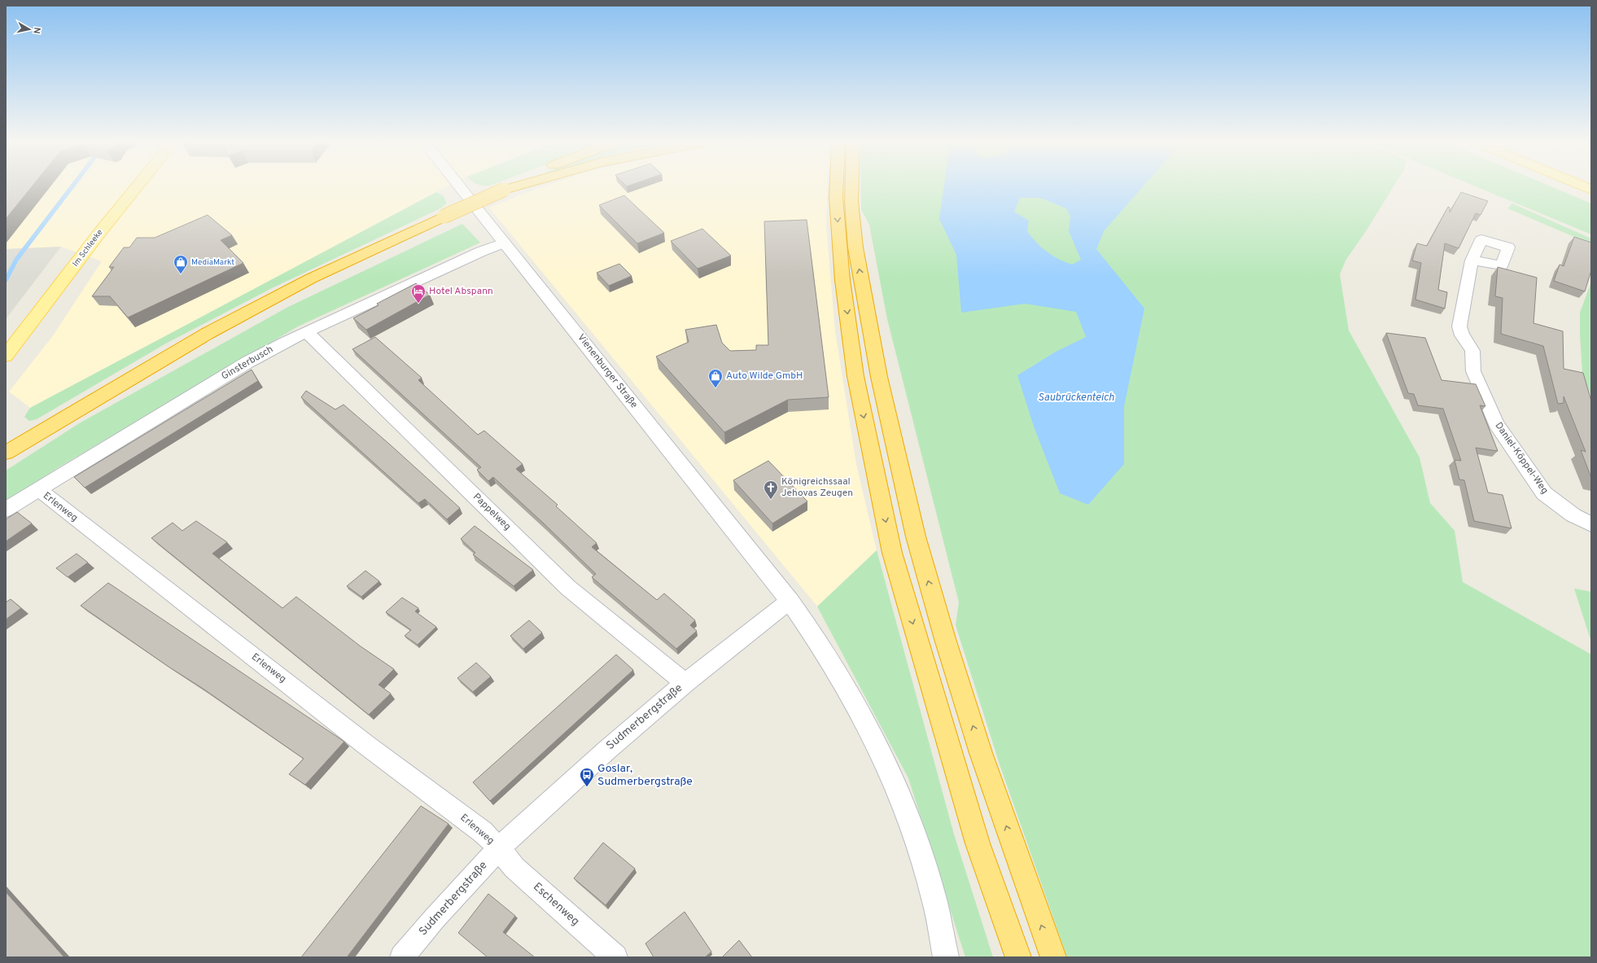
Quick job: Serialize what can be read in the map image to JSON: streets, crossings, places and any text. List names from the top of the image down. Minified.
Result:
{"streets":{"main road":["Im Schleeke"],"street":["Ginsterbusch","Vienenburger Straße","Daniel-Köppel-Weg","Erlenweg","Pappelweg","Sudmerbergstraße","Eschenweg"]},"crossings":[["Ginsterbusch","Vienenburger Straße"],["Ginsterbusch","Erlenweg"],["Ginsterbusch","Pappelweg"],["Vienenburger Straße","Sudmerbergstraße"],["Erlenweg","Sudmerbergstraße"],["Erlenweg","Eschenweg"],["Pappelweg","Sudmerbergstraße"],["Sudmerbergstraße","Eschenweg"]],"water":["Saubrückenteich"],"places":{"shop":["MediaMarkt","Auto Wilde GmbH"],"hotel":["Hotel Abspann"],"church":["Königreichssaal Jehovas Zeugen"],"bus stop":["Goslar, Sudmerbergstraße"]},"north":"right"}
